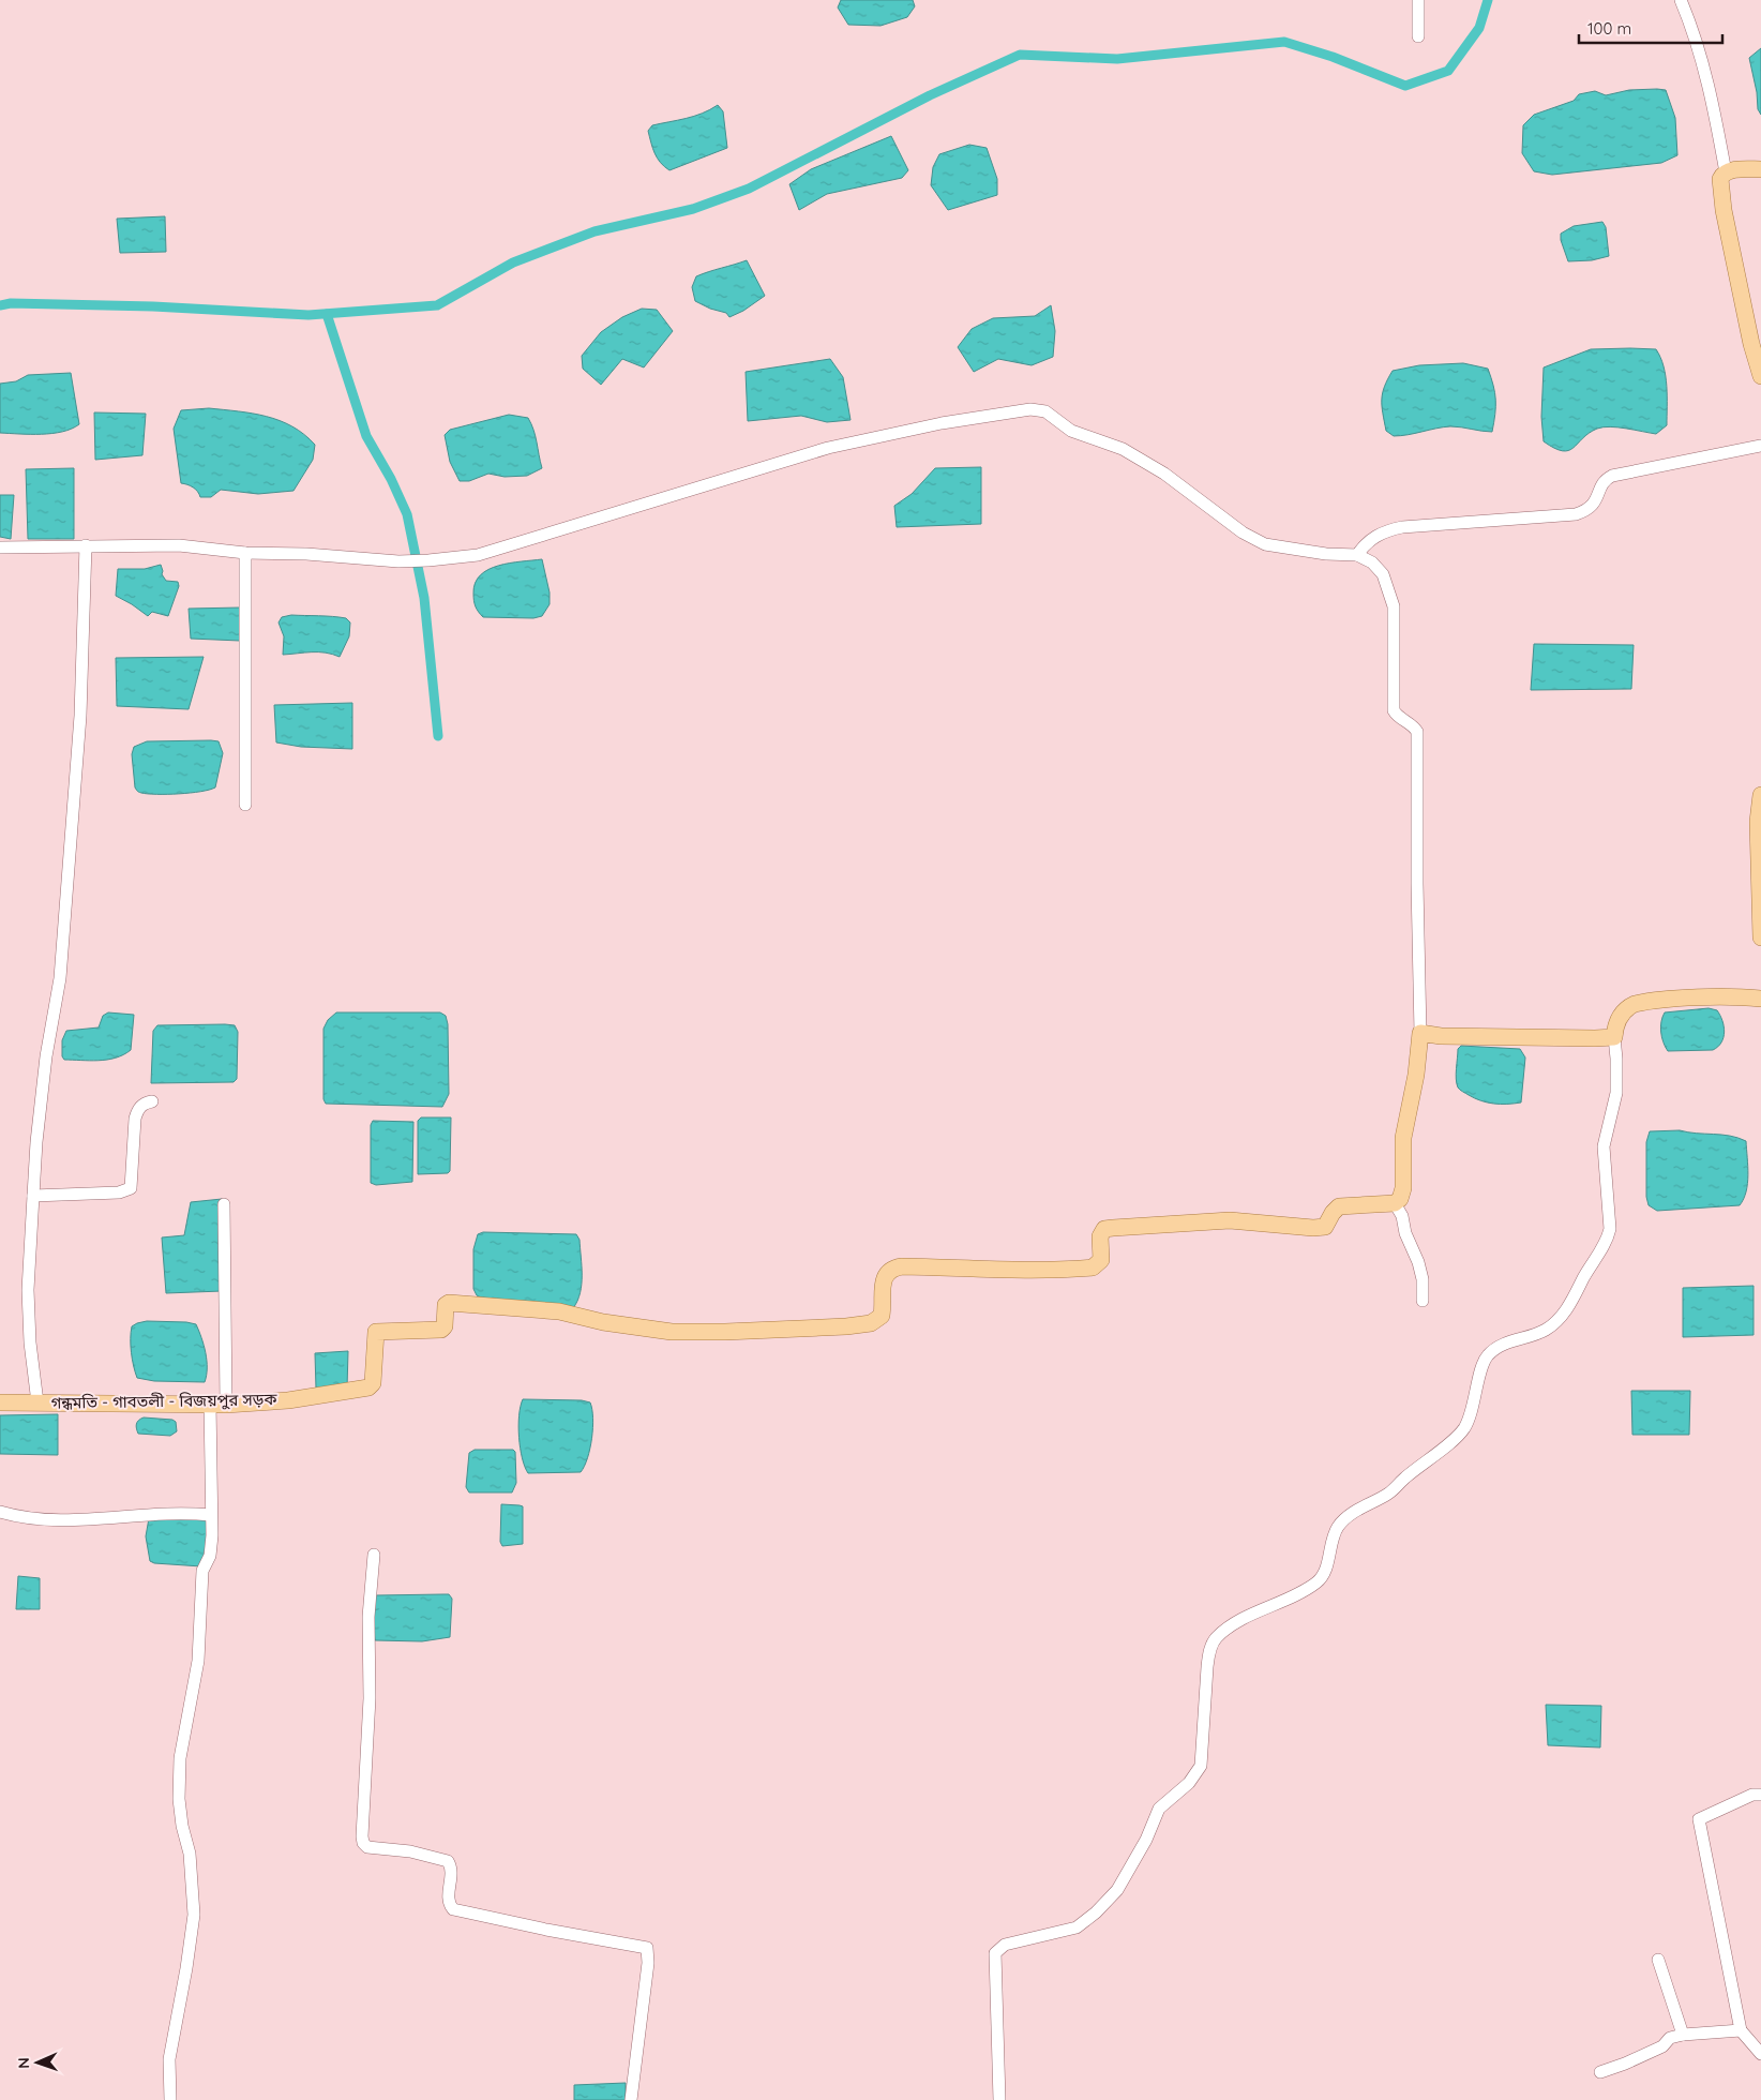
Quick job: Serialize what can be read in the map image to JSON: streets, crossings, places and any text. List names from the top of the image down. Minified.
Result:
{"streets":{"main road":["গন্ধমতি - গাবতলী - বিজয়পুর সড়ক"]},"scale_bar":"100 m","north":"left"}
